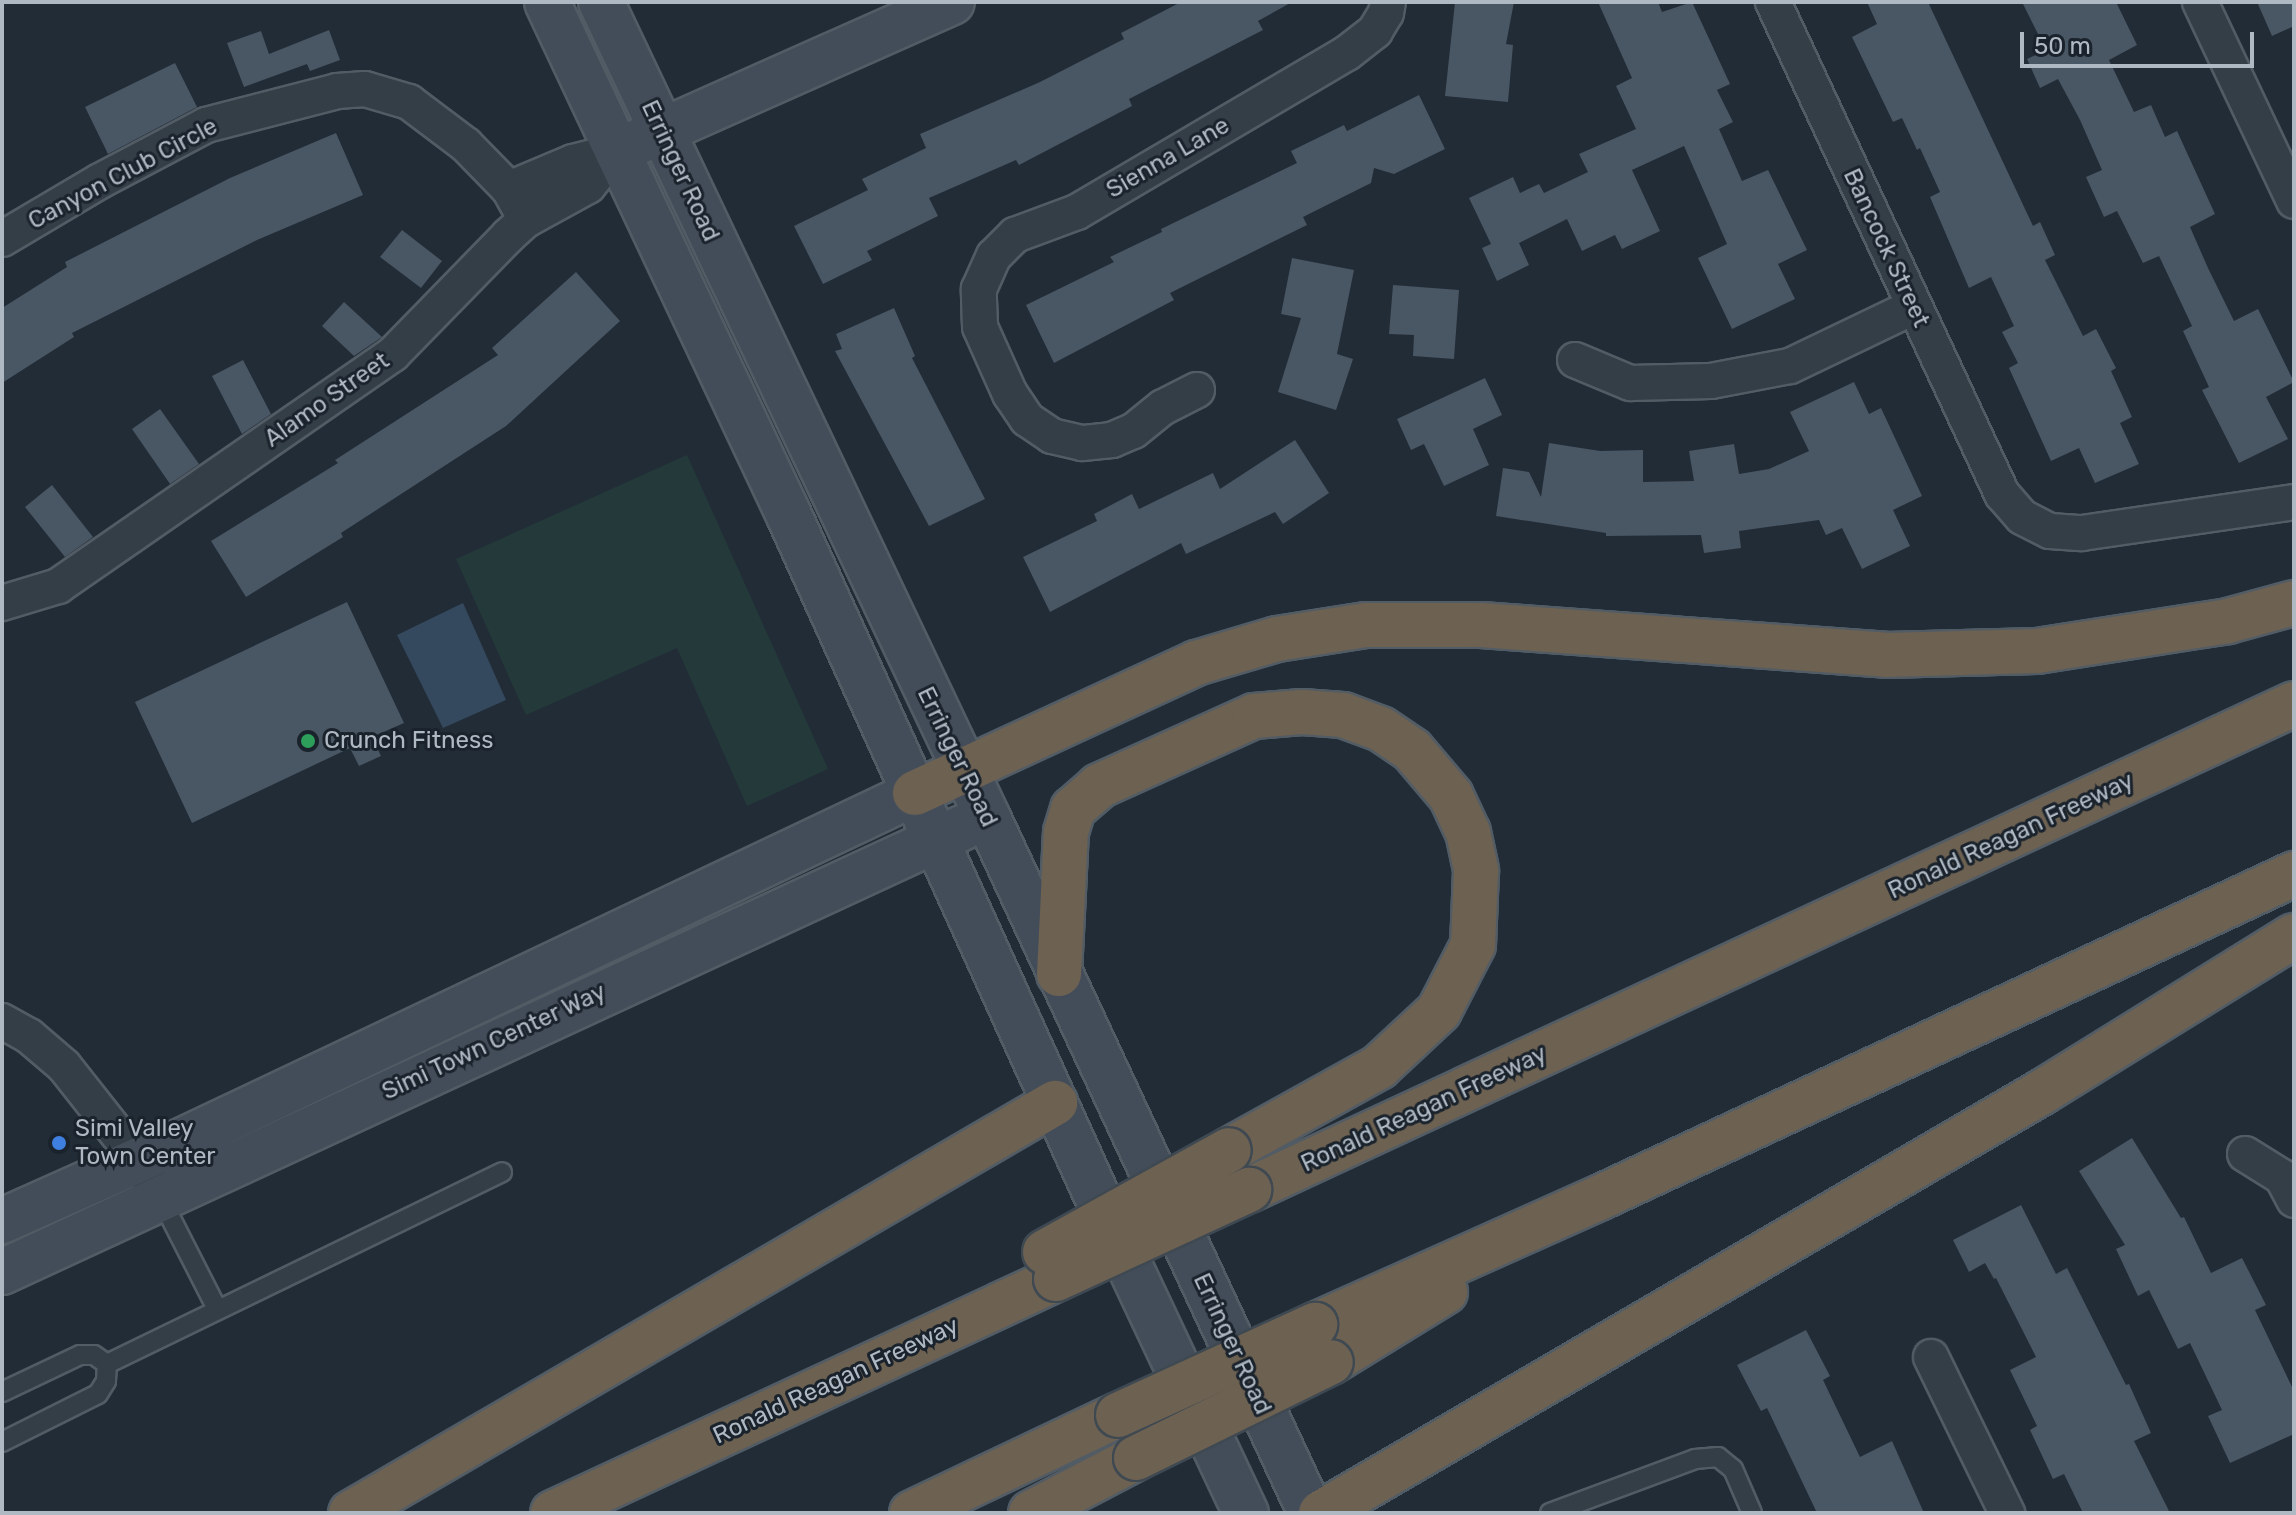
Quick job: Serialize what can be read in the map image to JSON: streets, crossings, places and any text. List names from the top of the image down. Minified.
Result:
{"streets":{"highway":["Ronald Reagan Freeway"],"main road":["Erringer Road","Alamo Street","Simi Town Center Way"],"street":["Sienna Lane","Canyon Club Circle","Bancock Street"]},"crossings":[["Erringer Road","Alamo Street"],["Erringer Road","Simi Town Center Way"],["Canyon Club Circle","Alamo Street"]],"places":["Crunch Fitness","Simi Valley Town Center"],"scale_bar":"50 m"}
